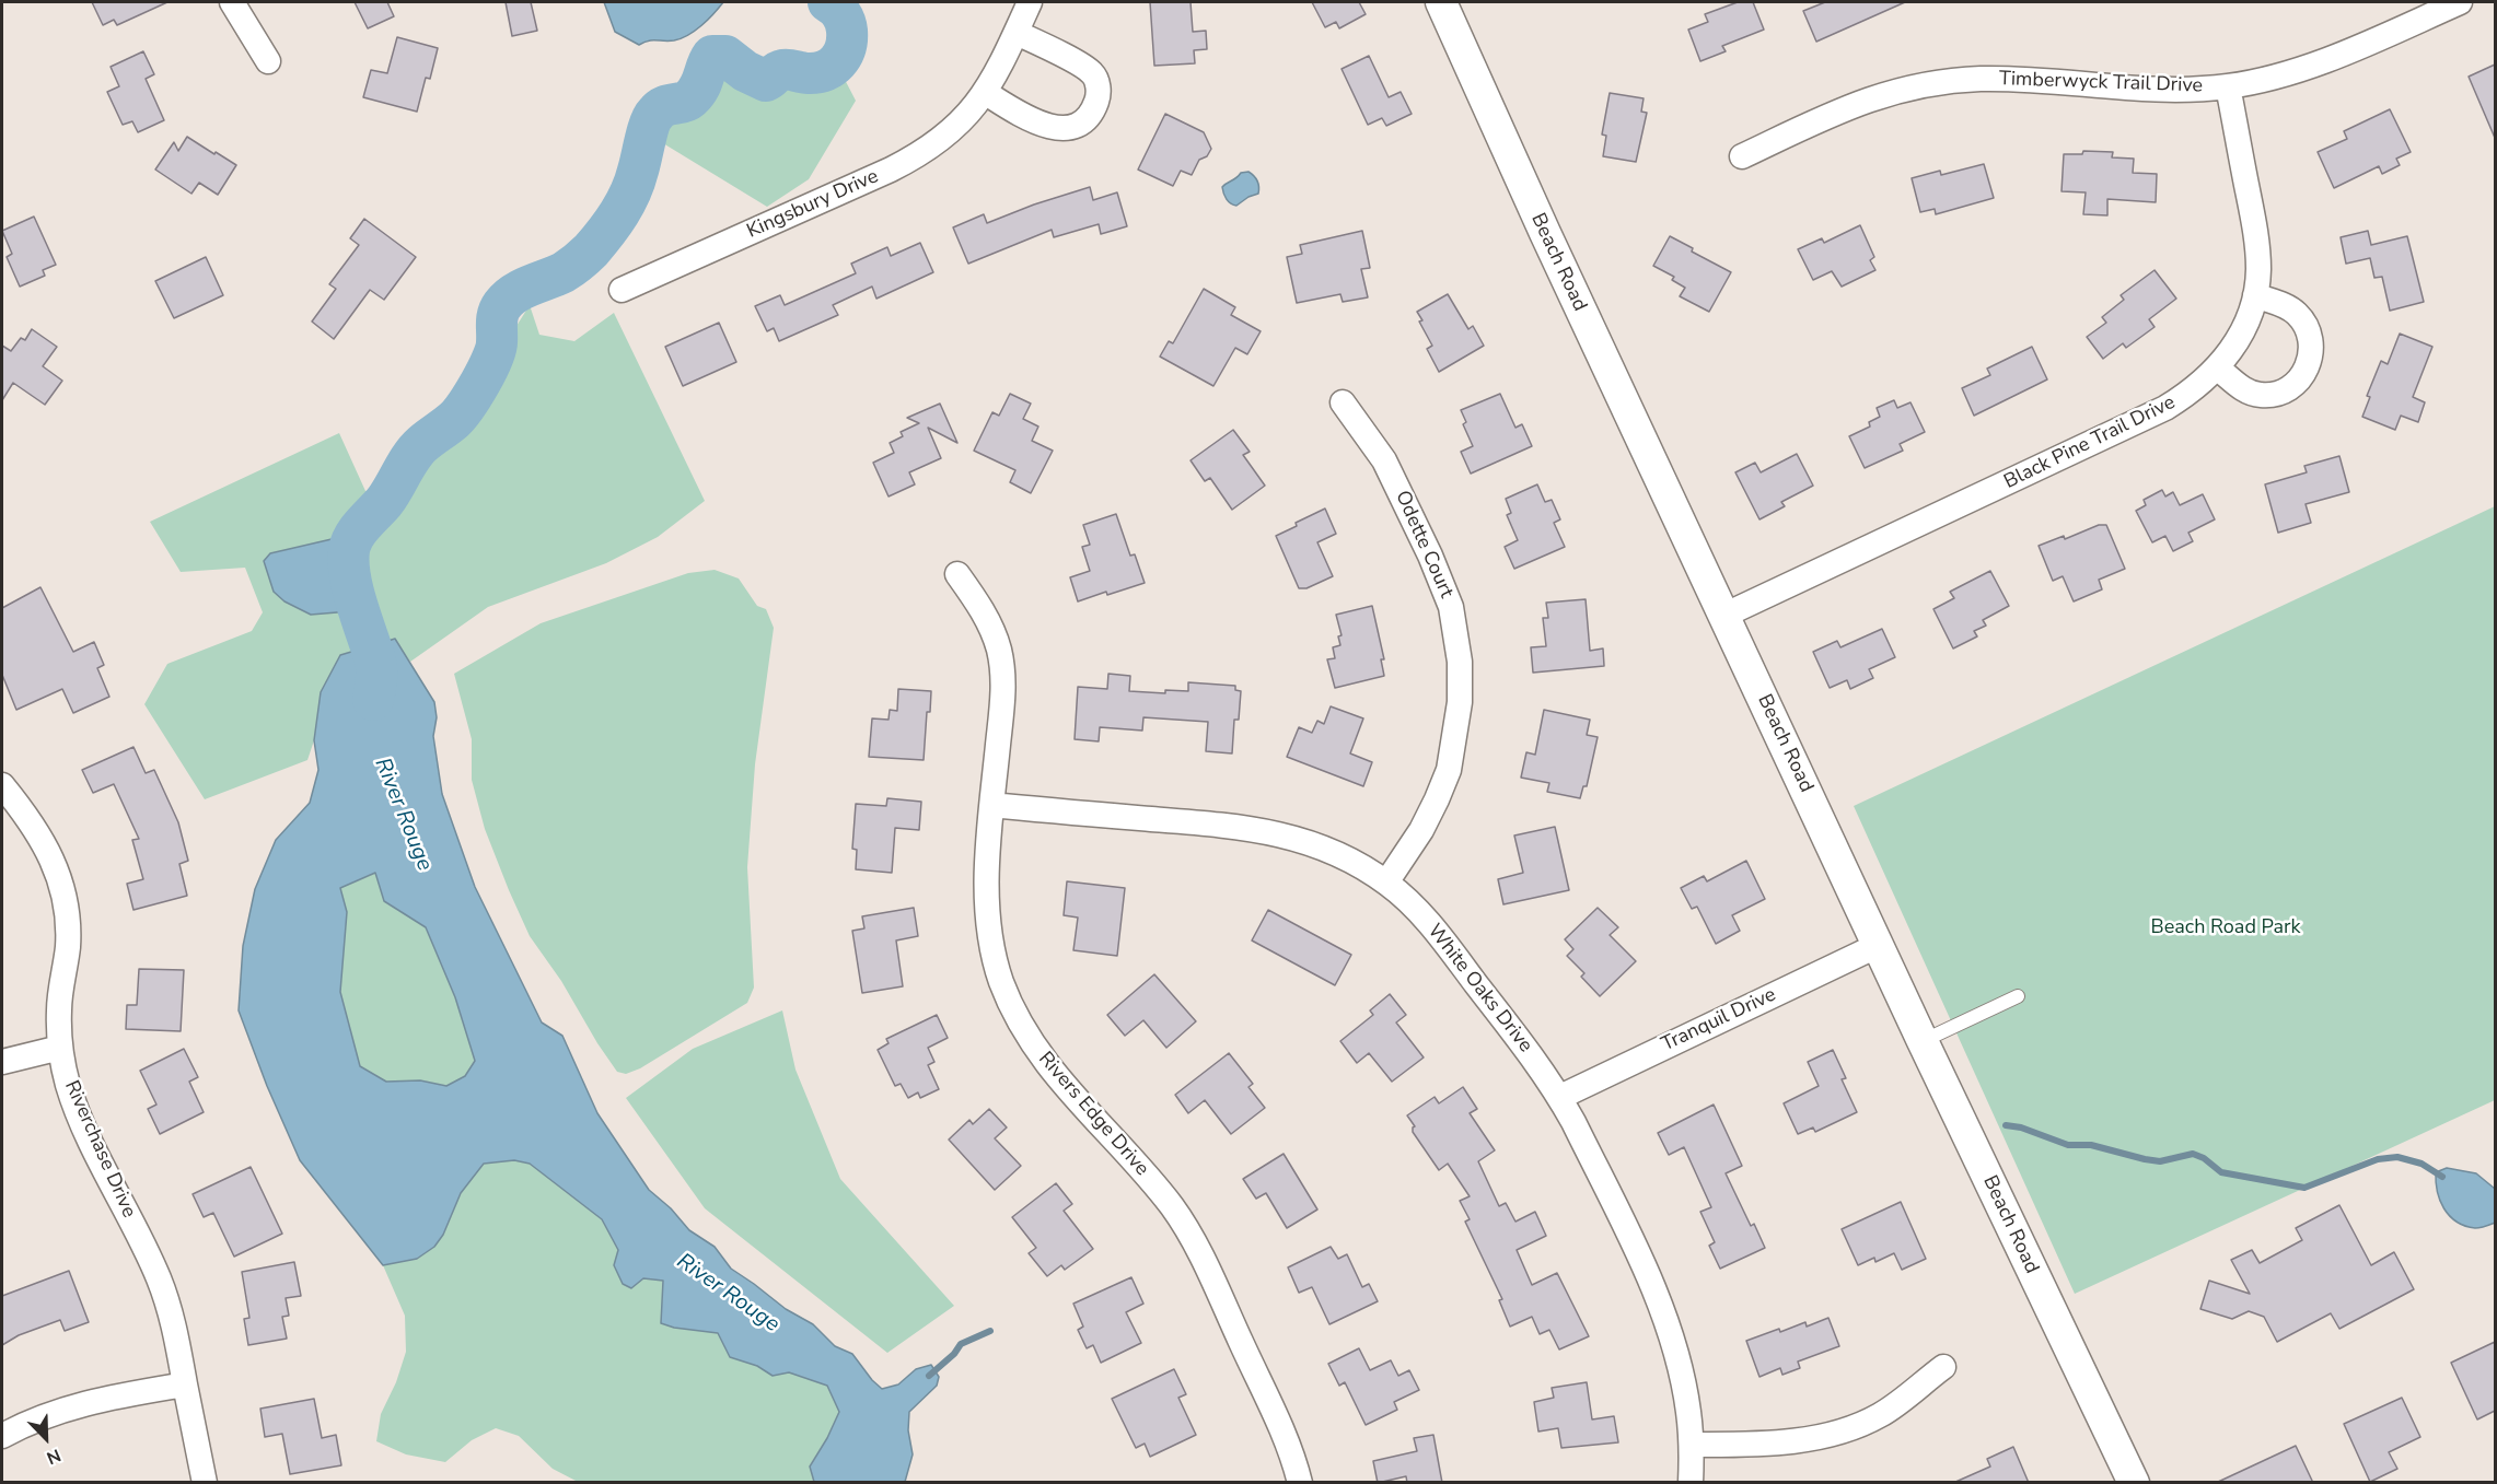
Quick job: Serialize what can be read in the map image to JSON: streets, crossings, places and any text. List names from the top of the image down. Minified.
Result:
{"streets":{"street":["Timberwyck Trail Drive","Kingsbury Drive","Beach Road","Black Pine Trail Drive","Odette Court","White Oaks Drive","Tranquil Drive","Rivers Edge Drive","Riverchase Drive"]},"crossings":[["Timberwyck Trail Drive","Black Pine Trail Drive"],["Beach Road","Black Pine Trail Drive"],["Beach Road","Tranquil Drive"],["Odette Court","White Oaks Drive"],["White Oaks Drive","Tranquil Drive"],["White Oaks Drive","Rivers Edge Drive"]],"water":["River Rouge"],"parks":["Beach Road Park"],"north":"bottom right"}
